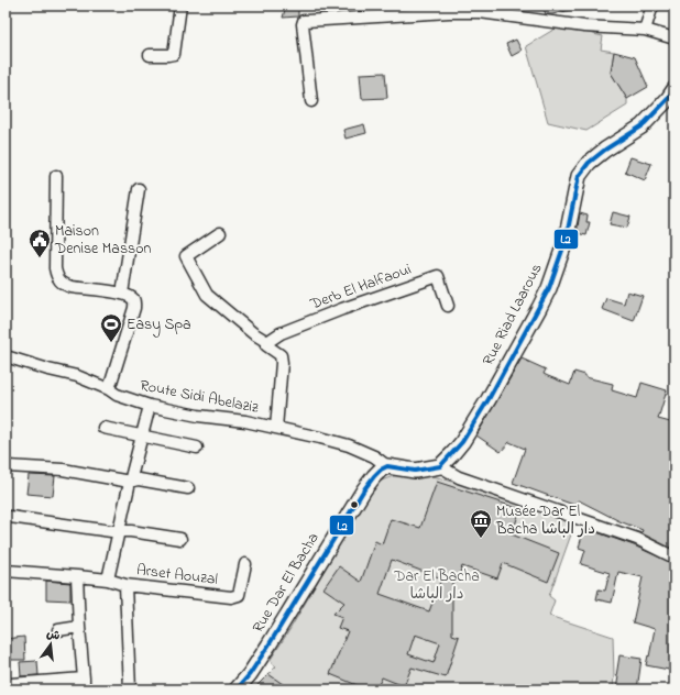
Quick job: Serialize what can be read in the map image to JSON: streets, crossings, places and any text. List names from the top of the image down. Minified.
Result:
{"streets":{"street":["Derb El Halfaoui","Rue Riad Laarous","Route Sidi Abelaziz","Arset Aouzal","Rue Dar El Bacha"]},"crossings":[["Route Sidi Abelaziz","Rue Dar El Bacha"]],"parks":["Dar El Bacha دار الباشا"],"places":{"public building":["Maison Denise Masson"],"sports":["Easy Spa"],"museum":["Musée Dar El Bacha دار الباشا"]},"lines":["transit line L2"],"north":"top"}
